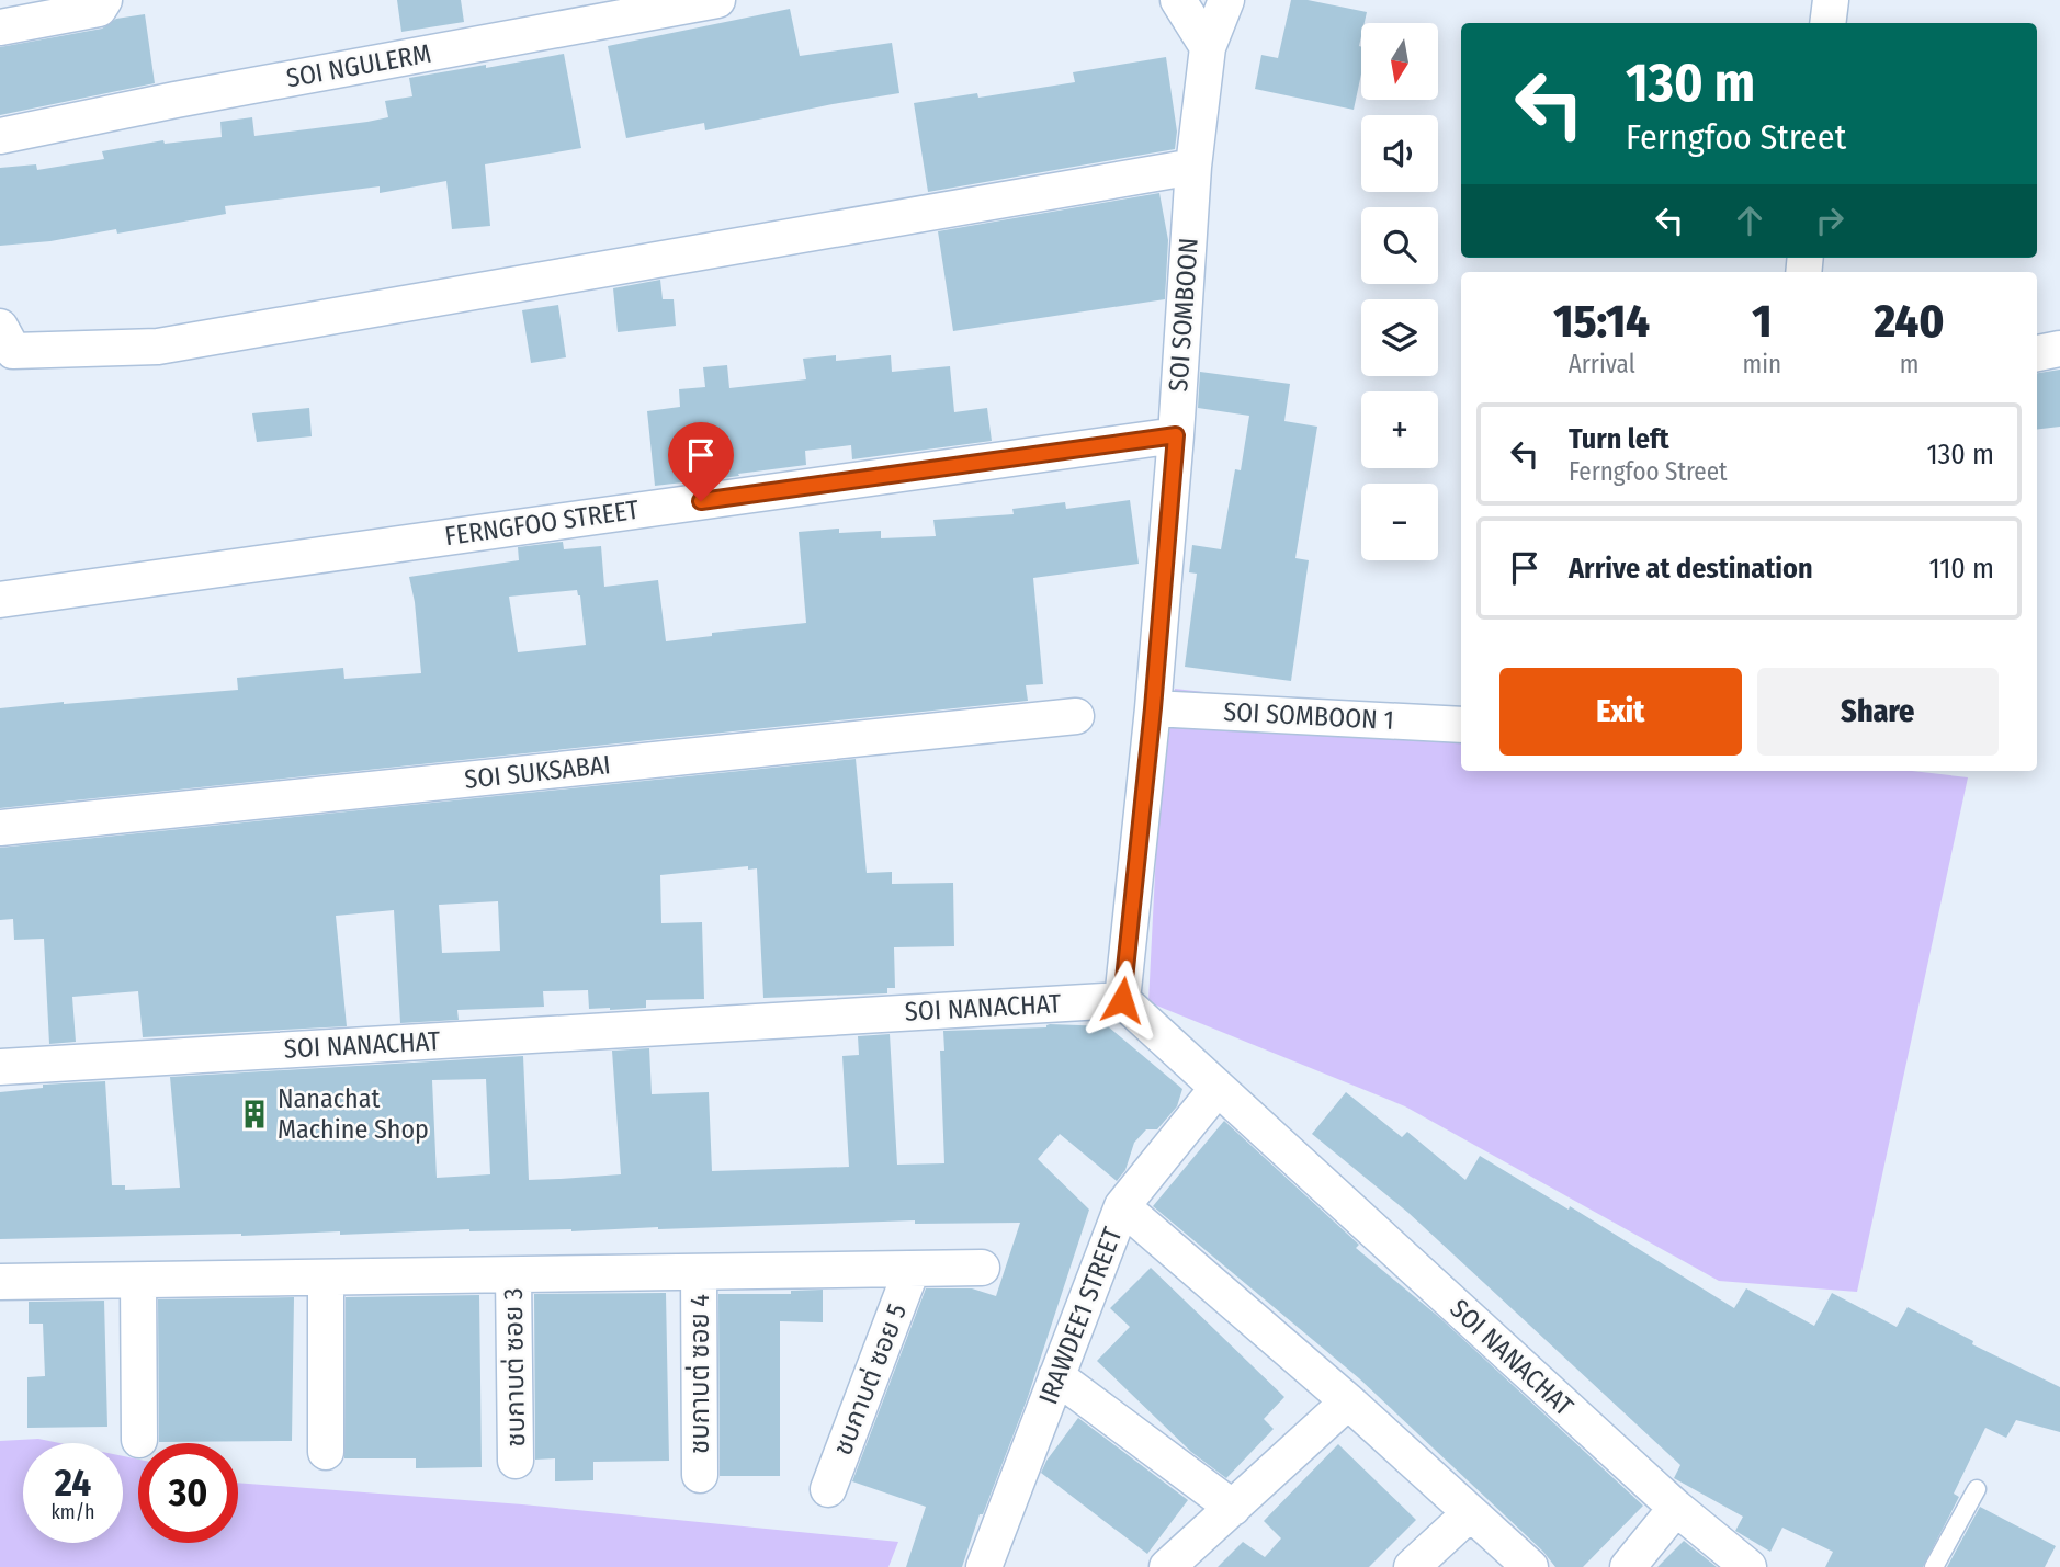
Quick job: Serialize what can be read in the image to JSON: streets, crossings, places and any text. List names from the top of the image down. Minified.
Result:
{"streets":{"street":["SOI NGULERM","SOI SOMBOON","FERNGFOO STREET","SOI SOMBOON 1","SOI SUKSABAI","SOI NANACHAT","IRAWDEE1 STREET","ชบกาบต่ ซอย 3","ชบกาบต่ ซอย 4","ชบกาบต่ ซอย 5"]},"crossings":[["SOI SOMBOON","FERNGFOO STREET"],["SOI SOMBOON","SOI SOMBOON 1"],["SOI SOMBOON","SOI NANACHAT"],["SOI NANACHAT","IRAWDEE1 STREET"]],"places":{"building":["Nanachat Machine Shop"]},"north":"bottom","page":{"map_buttons":["+","−"],"turn":["130 m","Ferngfoo Street"],"eta":["15:14","Arrival","1","min","240","m"],"list":[{"name":"Turn left","note":"Ferngfoo Street","value":"130 m"},{"name":"Arrive at destination","value":"110 m"}],"buttons":["Exit","Share"],"speed":"24 km/h","limit":"30"}}
